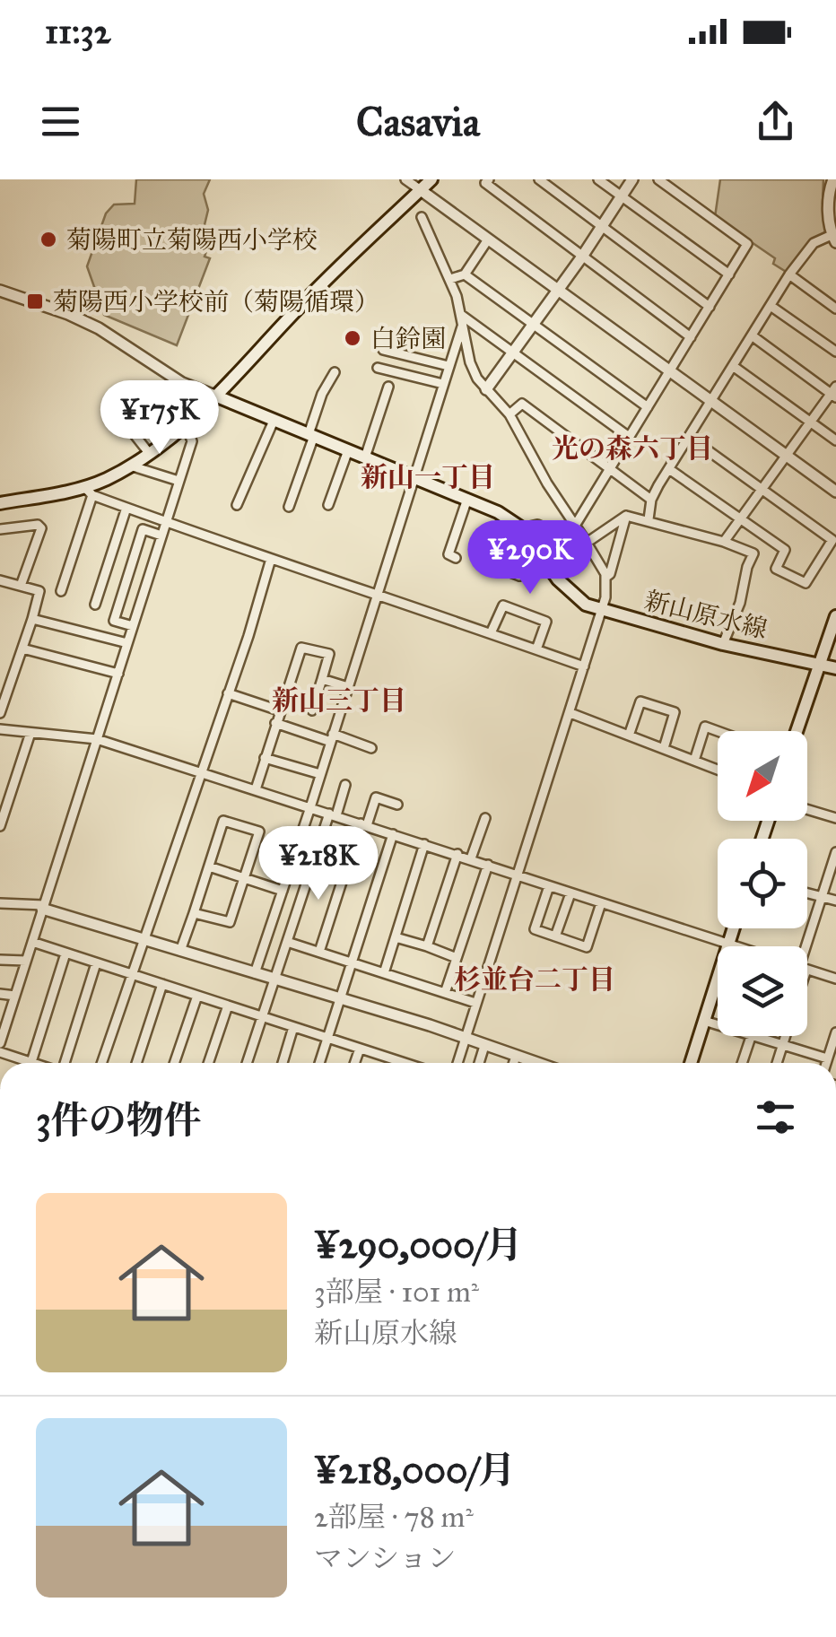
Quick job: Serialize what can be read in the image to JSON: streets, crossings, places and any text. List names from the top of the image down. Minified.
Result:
{"streets":{"main road":["新山原水線"]},"districts":["光の森六丁目","新山一丁目","新山三丁目","杉並台二丁目"],"places":{"other":["菊陽町立菊陽西小学校","白鈴園"],"transit":["菊陽西小学校前（菊陽循環）"]},"north":"bottom left","page":{"status":"11:32","header":"Casavia","price":["¥175K","¥290K","¥218K"],"heading":"3件の物件","list":[{"name":"¥290,000/月","note":"3部屋 · 101 m² · 新山原水線"},{"name":"¥218,000/月","note":"2部屋 · 78 m² · マンション"}]}}
